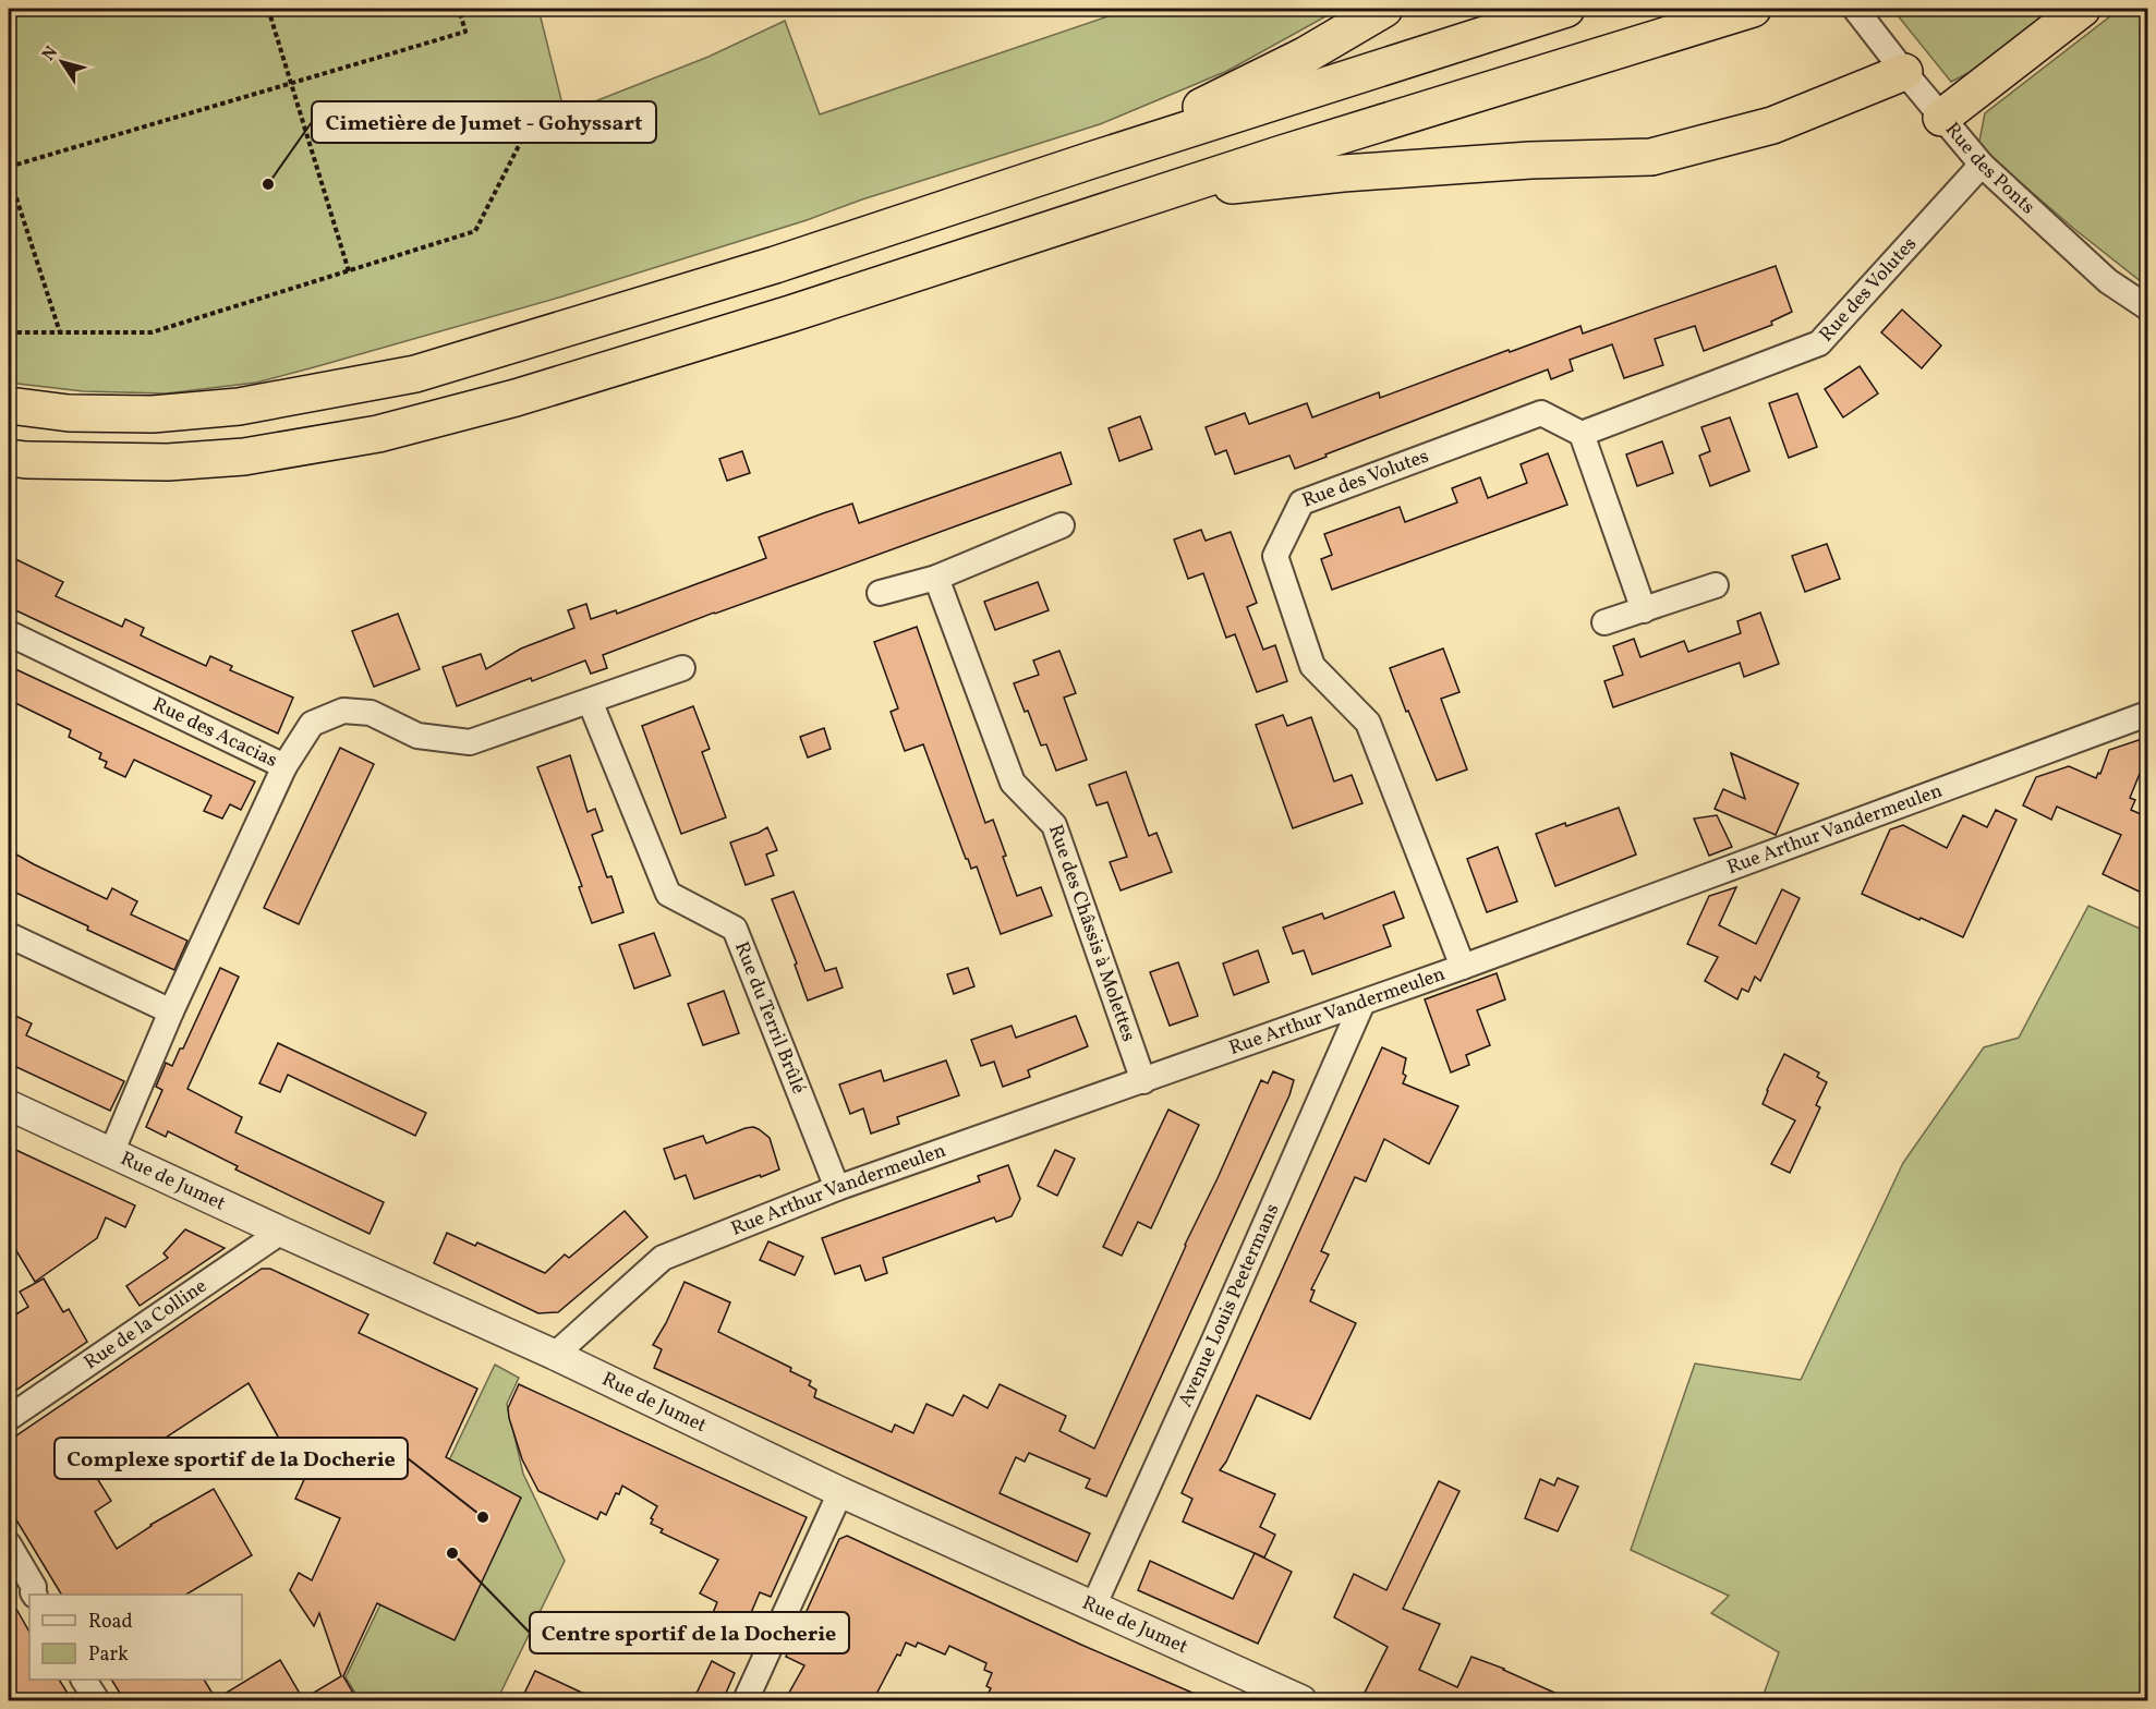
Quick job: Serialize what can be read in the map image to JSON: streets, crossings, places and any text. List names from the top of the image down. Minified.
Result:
{"streets":{"street":["Rue des Ponts","Rue des Volutes","Rue des Acacias","Rue Arthur Vandermeulen","Rue des Châssis à Molettes","Rue du Terril Brûlé","Rue de Jumet","Avenue Louis Peetermans","Rue de la Colline"]},"crossings":[["Rue des Ponts","Rue des Volutes"],["Rue des Volutes","Rue Arthur Vandermeulen"],["Rue des Acacias","Rue de Jumet"],["Rue Arthur Vandermeulen","Rue des Châssis à Molettes"],["Rue Arthur Vandermeulen","Rue du Terril Brûlé"],["Rue Arthur Vandermeulen","Rue de Jumet"],["Rue Arthur Vandermeulen","Avenue Louis Peetermans"],["Rue de Jumet","Avenue Louis Peetermans"],["Rue de Jumet","Rue de la Colline"]],"places":["Cimetière de Jumet - Gohyssart","Complexe sportif de la Docherie","Centre sportif de la Docherie"],"legend":["Road","Park"],"north":"top left"}
